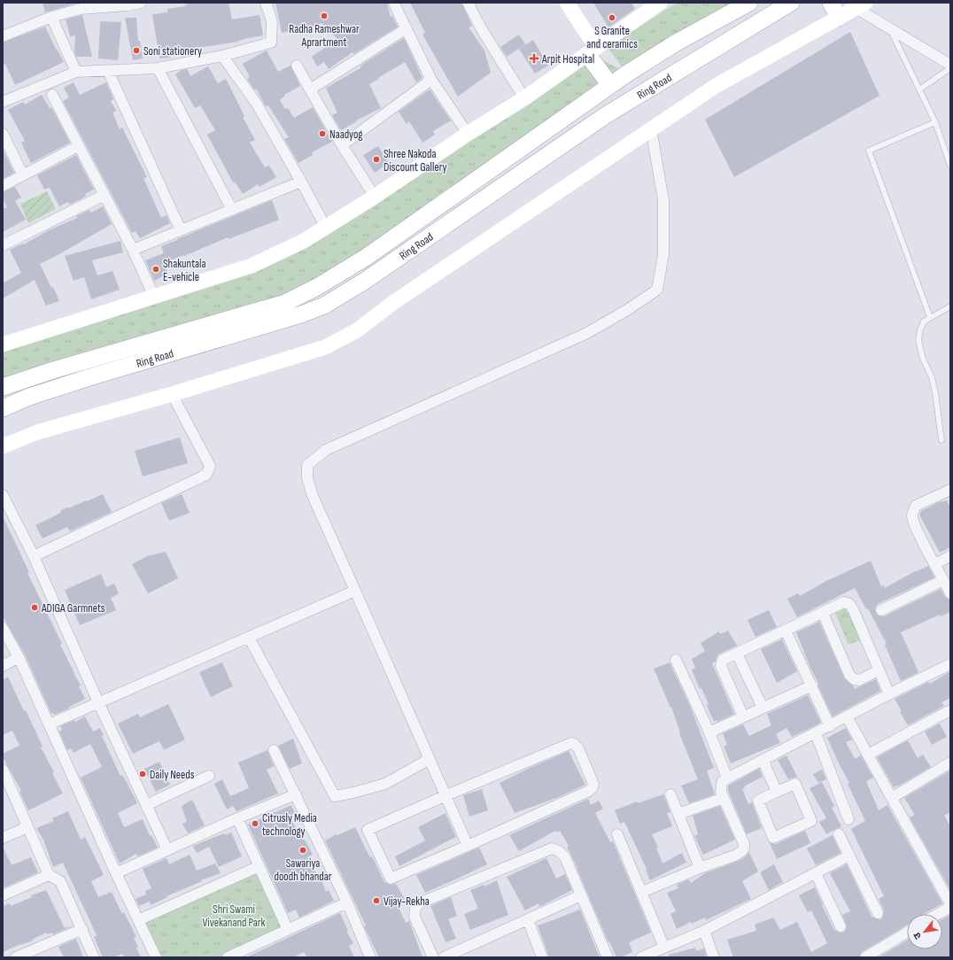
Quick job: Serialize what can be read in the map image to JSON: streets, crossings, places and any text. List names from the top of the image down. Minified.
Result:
{"streets":{"main road":["Ring Road"]},"parks":["Shri Swami Vivekanand Park"],"places":{"other":["Radha Rameshwar Aprartment","S Granite and ceramics","Soni stationery","Naadyog","Shree Nakoda Discount Gallery","Shakuntala E-vehicle","ADIGA Garmnets","Daily Needs","Citrusly Media technology","Sawariya doodh bhandar","Vijay-Rekha"],"health":["Arpit Hospital"]},"north":"bottom left"}
